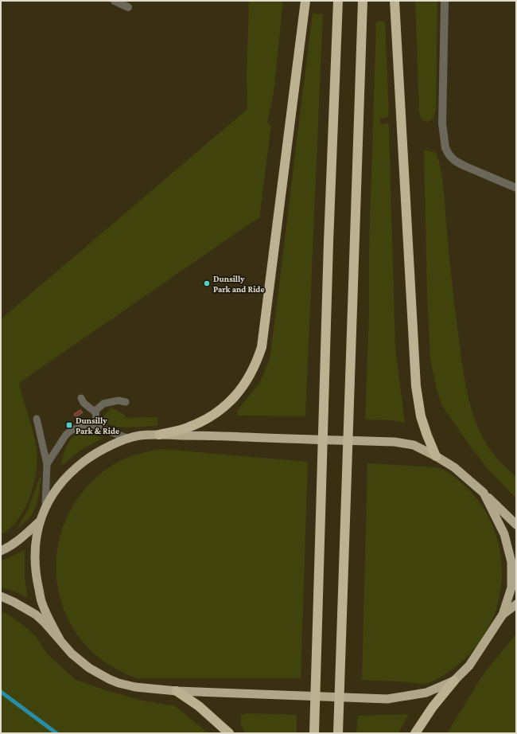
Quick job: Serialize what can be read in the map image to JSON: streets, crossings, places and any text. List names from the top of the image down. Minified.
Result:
{"places":{"other":["Dunsilly Park and Ride"],"transit":["Dunsilly Park & Ride"]}}
